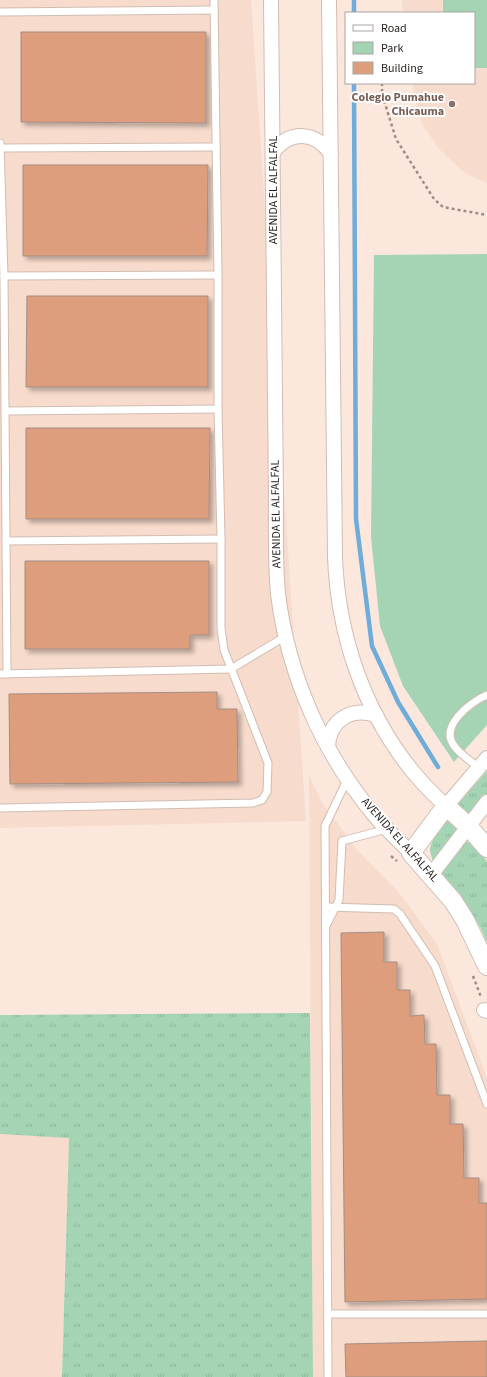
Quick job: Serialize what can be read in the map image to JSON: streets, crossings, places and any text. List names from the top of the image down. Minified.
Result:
{"streets":{"street":["AVENIDA EL ALFALFAL"]},"places":["Colegio Pumahue Chicauma"],"legend":["Road","Park","Building"]}
